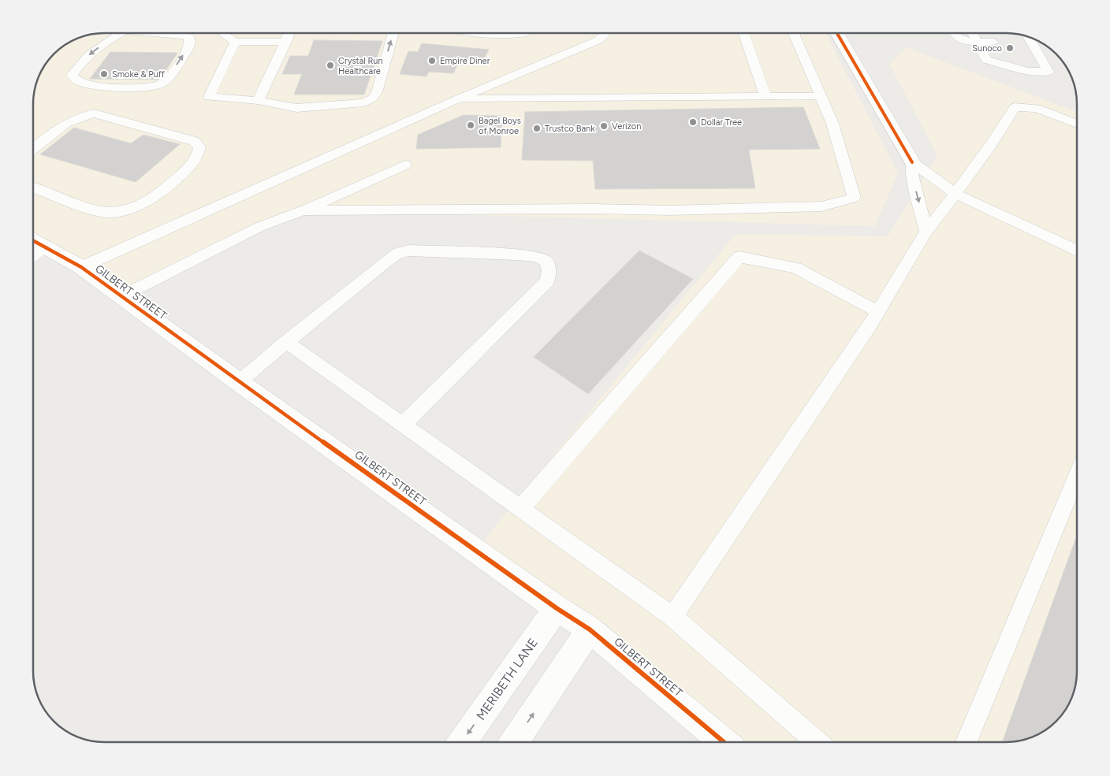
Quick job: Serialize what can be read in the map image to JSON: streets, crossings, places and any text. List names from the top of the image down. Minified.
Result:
{"streets":{"street":["GILBERT STREET","MERIBETH LANE"]},"crossings":[["GILBERT STREET","MERIBETH LANE"]],"places":["Sunoco","Empire Diner","Crystal Run Healthcare","Smoke & Puff","Dollar Tree","Bagel Boys of Monroe","Verizon","Trustco Bank"]}
